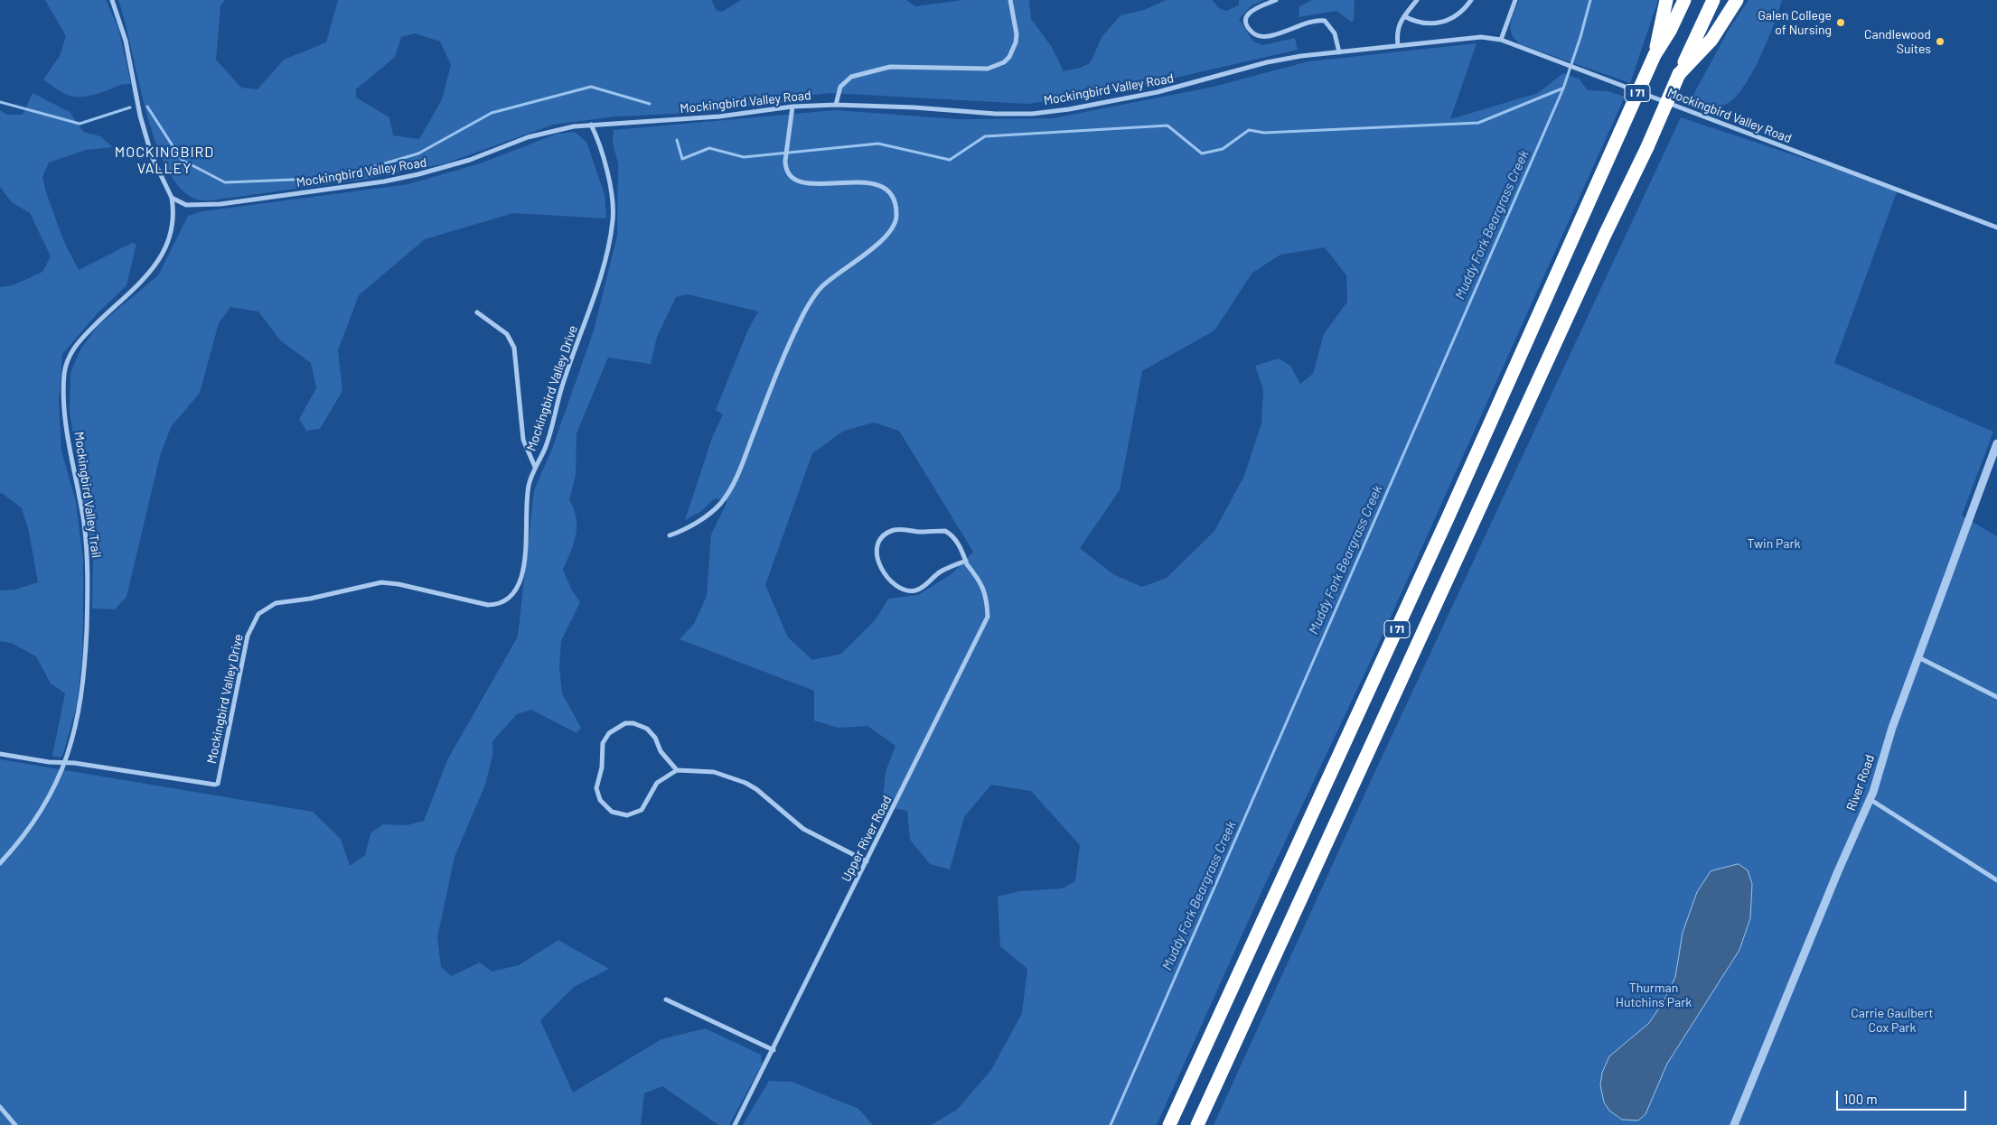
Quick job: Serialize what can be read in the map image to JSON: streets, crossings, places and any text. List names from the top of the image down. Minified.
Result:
{"streets":{"highway":["I 71"],"street":["Mockingbird Valley Road","Mockingbird Valley Drive","Mockingbird Valley Trail","River Road","Upper River Road"]},"crossings":[["Mockingbird Valley Road","Mockingbird Valley Drive"],["Mockingbird Valley Road","Mockingbird Valley Trail"],["Mockingbird Valley Drive","Mockingbird Valley Trail"]],"districts":["MOCKINGBIRD VALLEY"],"water":["Muddy Fork Beargrass Creek"],"parks":["Twin Park","Thurman Hutchins Park","Carrie Gaulbert Cox Park"],"places":["Galen College of Nursing","Candlewood Suites"],"scale_bar":"100 m"}
